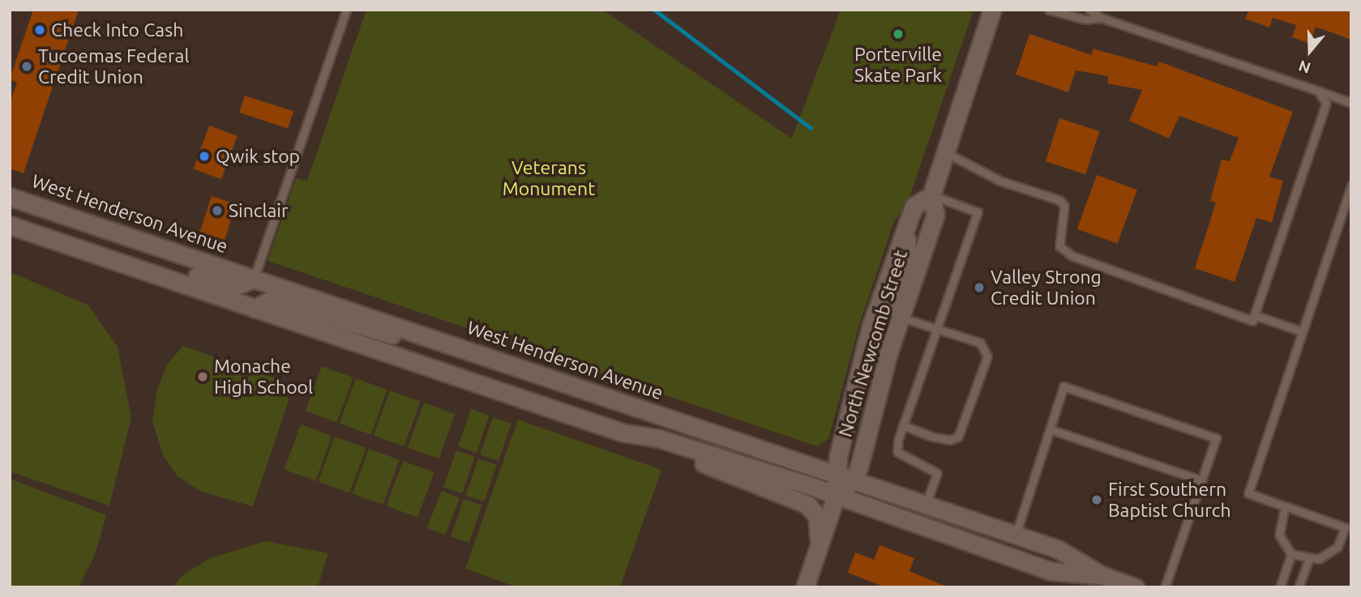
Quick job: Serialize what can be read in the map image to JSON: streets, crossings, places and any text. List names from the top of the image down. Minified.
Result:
{"streets":{"main road":["West Henderson Avenue","North Newcomb Street"]},"crossings":[["West Henderson Avenue","North Newcomb Street"]],"parks":["Veterans Monument"],"places":["Check Into Cash","Porterville Skate Park","Tucoemas Federal Credit Union","Qwik stop","Sinclair","Valley Strong Credit Union","Monache High School","First Southern Baptist Church"],"north":"bottom"}
